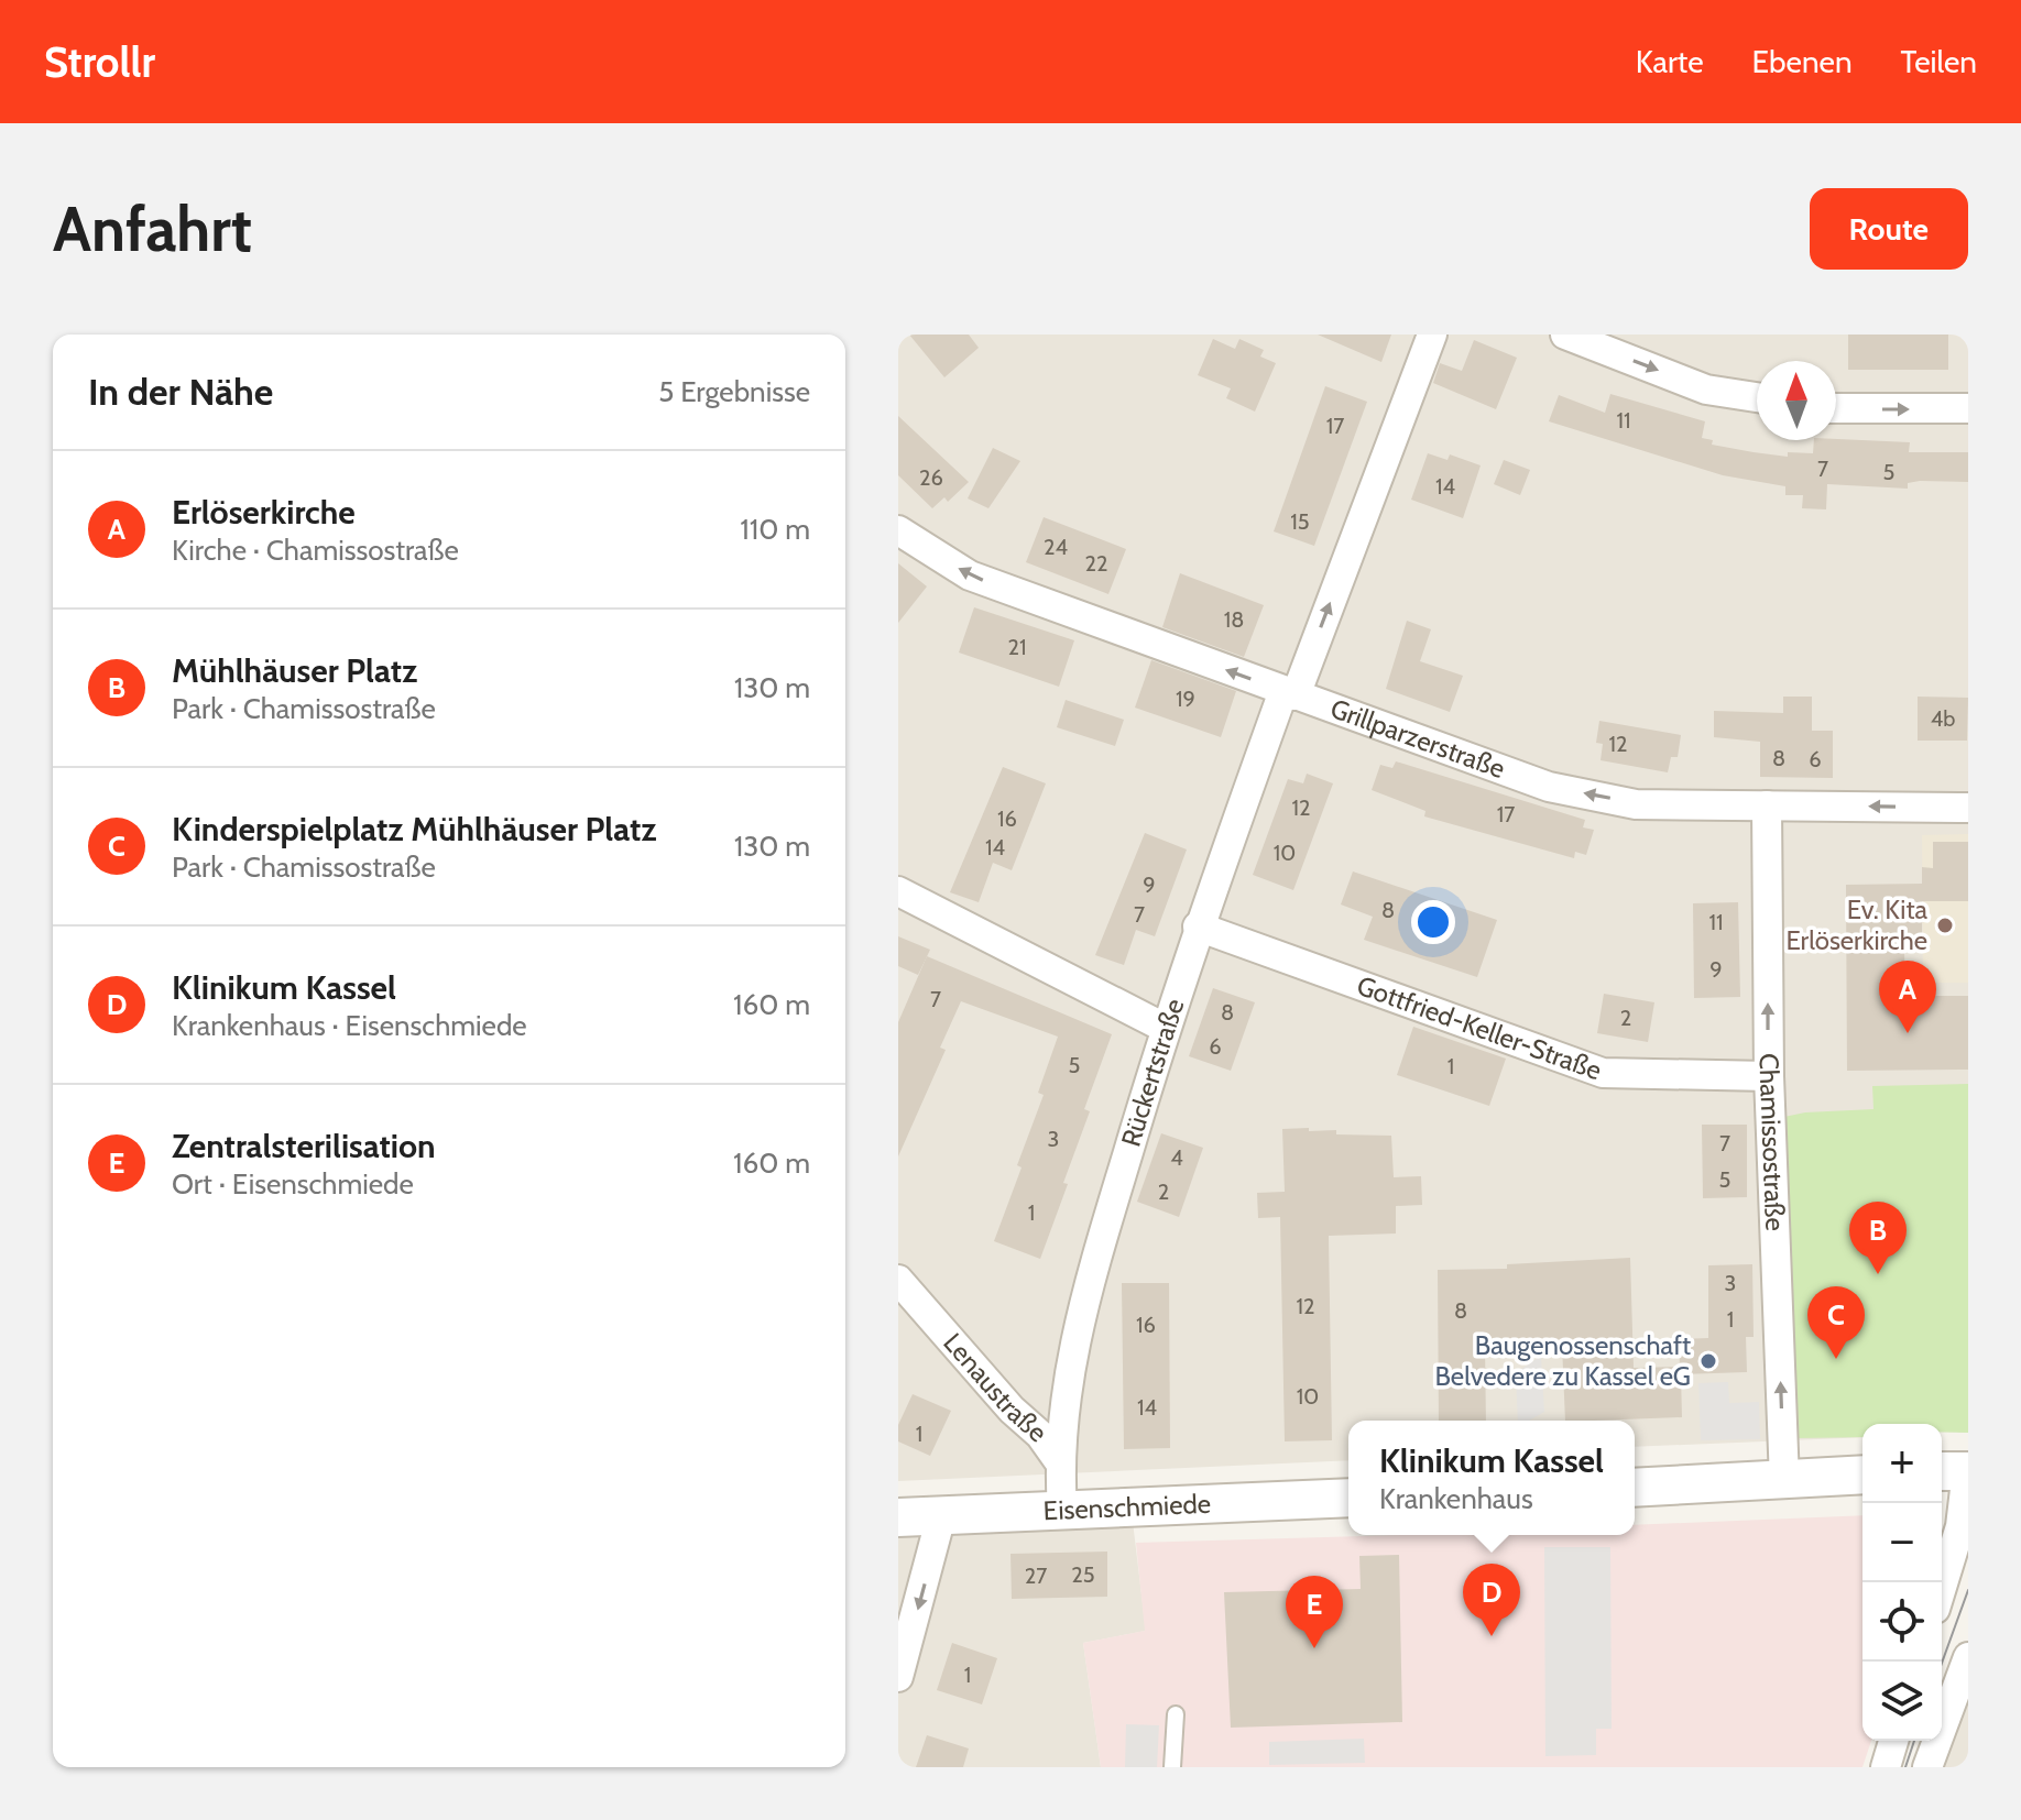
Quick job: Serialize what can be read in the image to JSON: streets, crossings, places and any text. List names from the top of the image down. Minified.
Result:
{"streets":{"street":["Grillparzerstraße","Gottfried-Keller-Straße","Rückertstraße","Chamissostraße","Lenaustraße","Eisenschmiede"]},"crossings":[["Grillparzerstraße","Rückertstraße"],["Grillparzerstraße","Chamissostraße"],["Gottfried-Keller-Straße","Rückertstraße"],["Gottfried-Keller-Straße","Chamissostraße"],["Rückertstraße","Lenaustraße"],["Lenaustraße","Eisenschmiede"]],"one_way":["Grillparzerstraße","Chamissostraße"],"places":["Ev. Kita Erlöserkirche","Baugenossenschaft Belvedere zu Kassel eG"],"house_numbers":["11","17","7","5","26","14","15","24","22","18","21","19","4b","12","8","6","12","17","16","14","10","9","8","7","11","9","7","8","2","6","5","1","3","7","4","5","2","1","3","12","8","1","16","10","14","1","25","27","1"],"north":"top","page":{"header":"Strollr","nav":["Karte","Ebenen","Teilen"],"buttons":"Route","title":"Anfahrt","heading":["In der Nähe","5 Ergebnisse"],"list":[{"mark":"A","name":"Erlöserkirche","note":"Kirche · Chamissostraße","value":"110 m"},{"mark":"B","name":"Mühlhäuser Platz","note":"Park · Chamissostraße","value":"130 m"},{"mark":"C","name":"Kinderspielplatz Mühlhäuser Platz","note":"Park · Chamissostraße","value":"130 m"},{"mark":"D","name":"Klinikum Kassel","note":"Krankenhaus · Eisenschmiede","value":"160 m"},{"mark":"E","name":"Zentralsterilisation","note":"Ort · Eisenschmiede","value":"160 m"}],"pins":["A","B","C","D","E"],"popup":["Klinikum Kassel","Krankenhaus"],"map_buttons":["+","−"]}}
